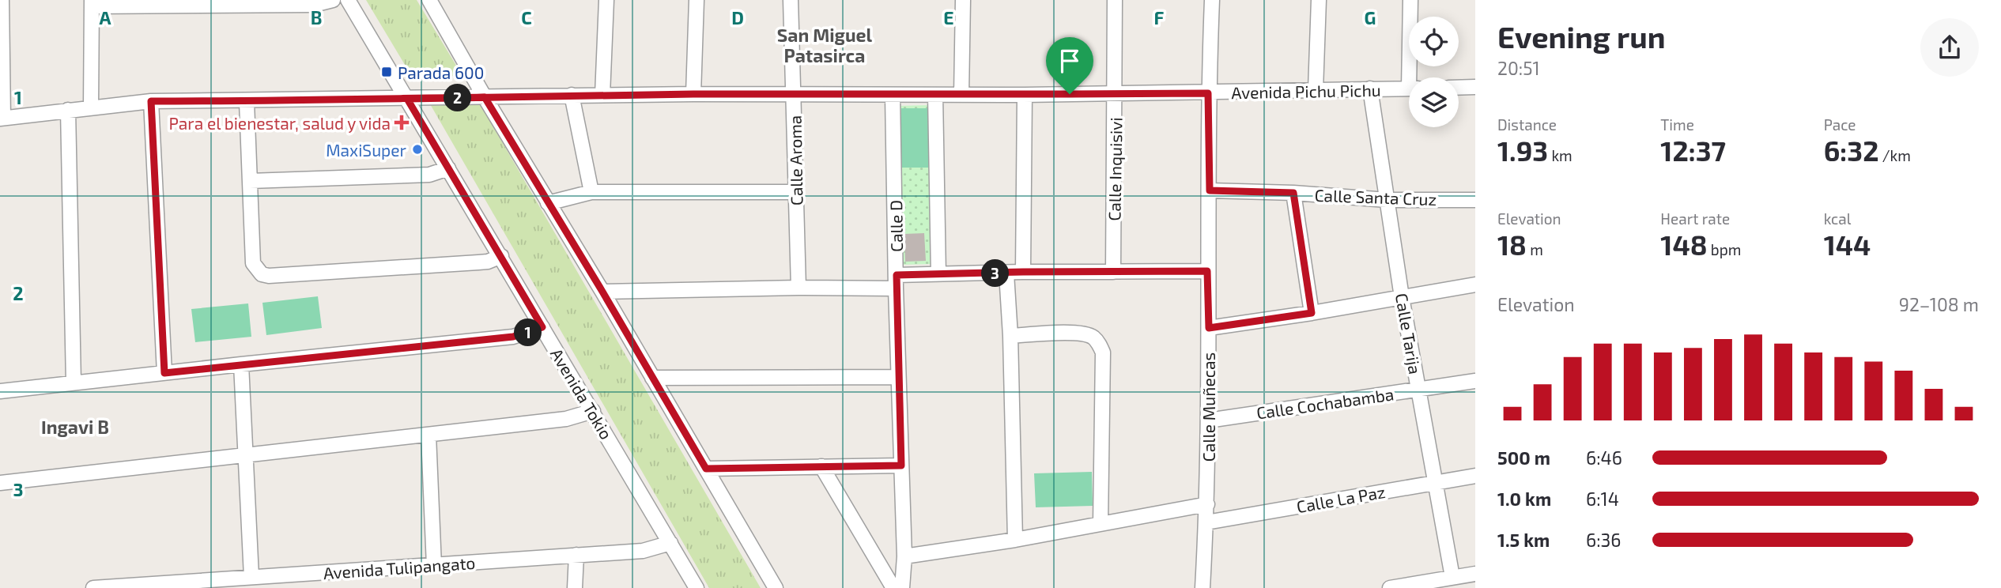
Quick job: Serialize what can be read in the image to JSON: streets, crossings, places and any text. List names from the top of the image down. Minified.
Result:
{"streets":{"street":["Avenida Pichu Pichu","Calle Aroma","Calle Inquisivi","Calle Santa Cruz","Calle D","Calle Tarija","Avenida Tokio","Calle Cochabamba","Calle Muñecas","Calle La Paz","Avenida Tulipangato"]},"crossings":[["Avenida Pichu Pichu","Calle Aroma"],["Avenida Pichu Pichu","Calle Inquisivi"],["Avenida Pichu Pichu","Calle D"],["Avenida Pichu Pichu","Calle Tarija"],["Avenida Pichu Pichu","Avenida Tokio"],["Avenida Pichu Pichu","Calle Muñecas"],["Calle Santa Cruz","Calle Tarija"],["Calle Santa Cruz","Calle Muñecas"],["Calle Tarija","Calle Cochabamba"],["Calle Tarija","Calle La Paz"],["Avenida Tokio","Avenida Tulipangato"],["Calle Cochabamba","Calle Muñecas"],["Calle Muñecas","Calle La Paz"]],"districts":["San Miguel Patasirca","Ingavi B"],"places":{"transit":["Parada 600"],"health":["Para el bienestar, salud y vida"],"other":["MaxiSuper"]},"page":{"heading":["Evening run","20:51"],"pins":["2","3","1"],"stats":[["Distance","1.93 km"],["Time","12:37"],["Pace","6:32 /km"],["Elevation","18 m"],["Heart rate","148 bpm"],["kcal","144"]],"chart":["Elevation","92–108 m"],"list":[{"name":"500 m","note":"6:46"},{"name":"1.0 km","note":"6:14"},{"name":"1.5 km","note":"6:36"}]},"grid":{"columns":["A","B","C","D","E","F","G"],"rows":["1","2","3"]}}
